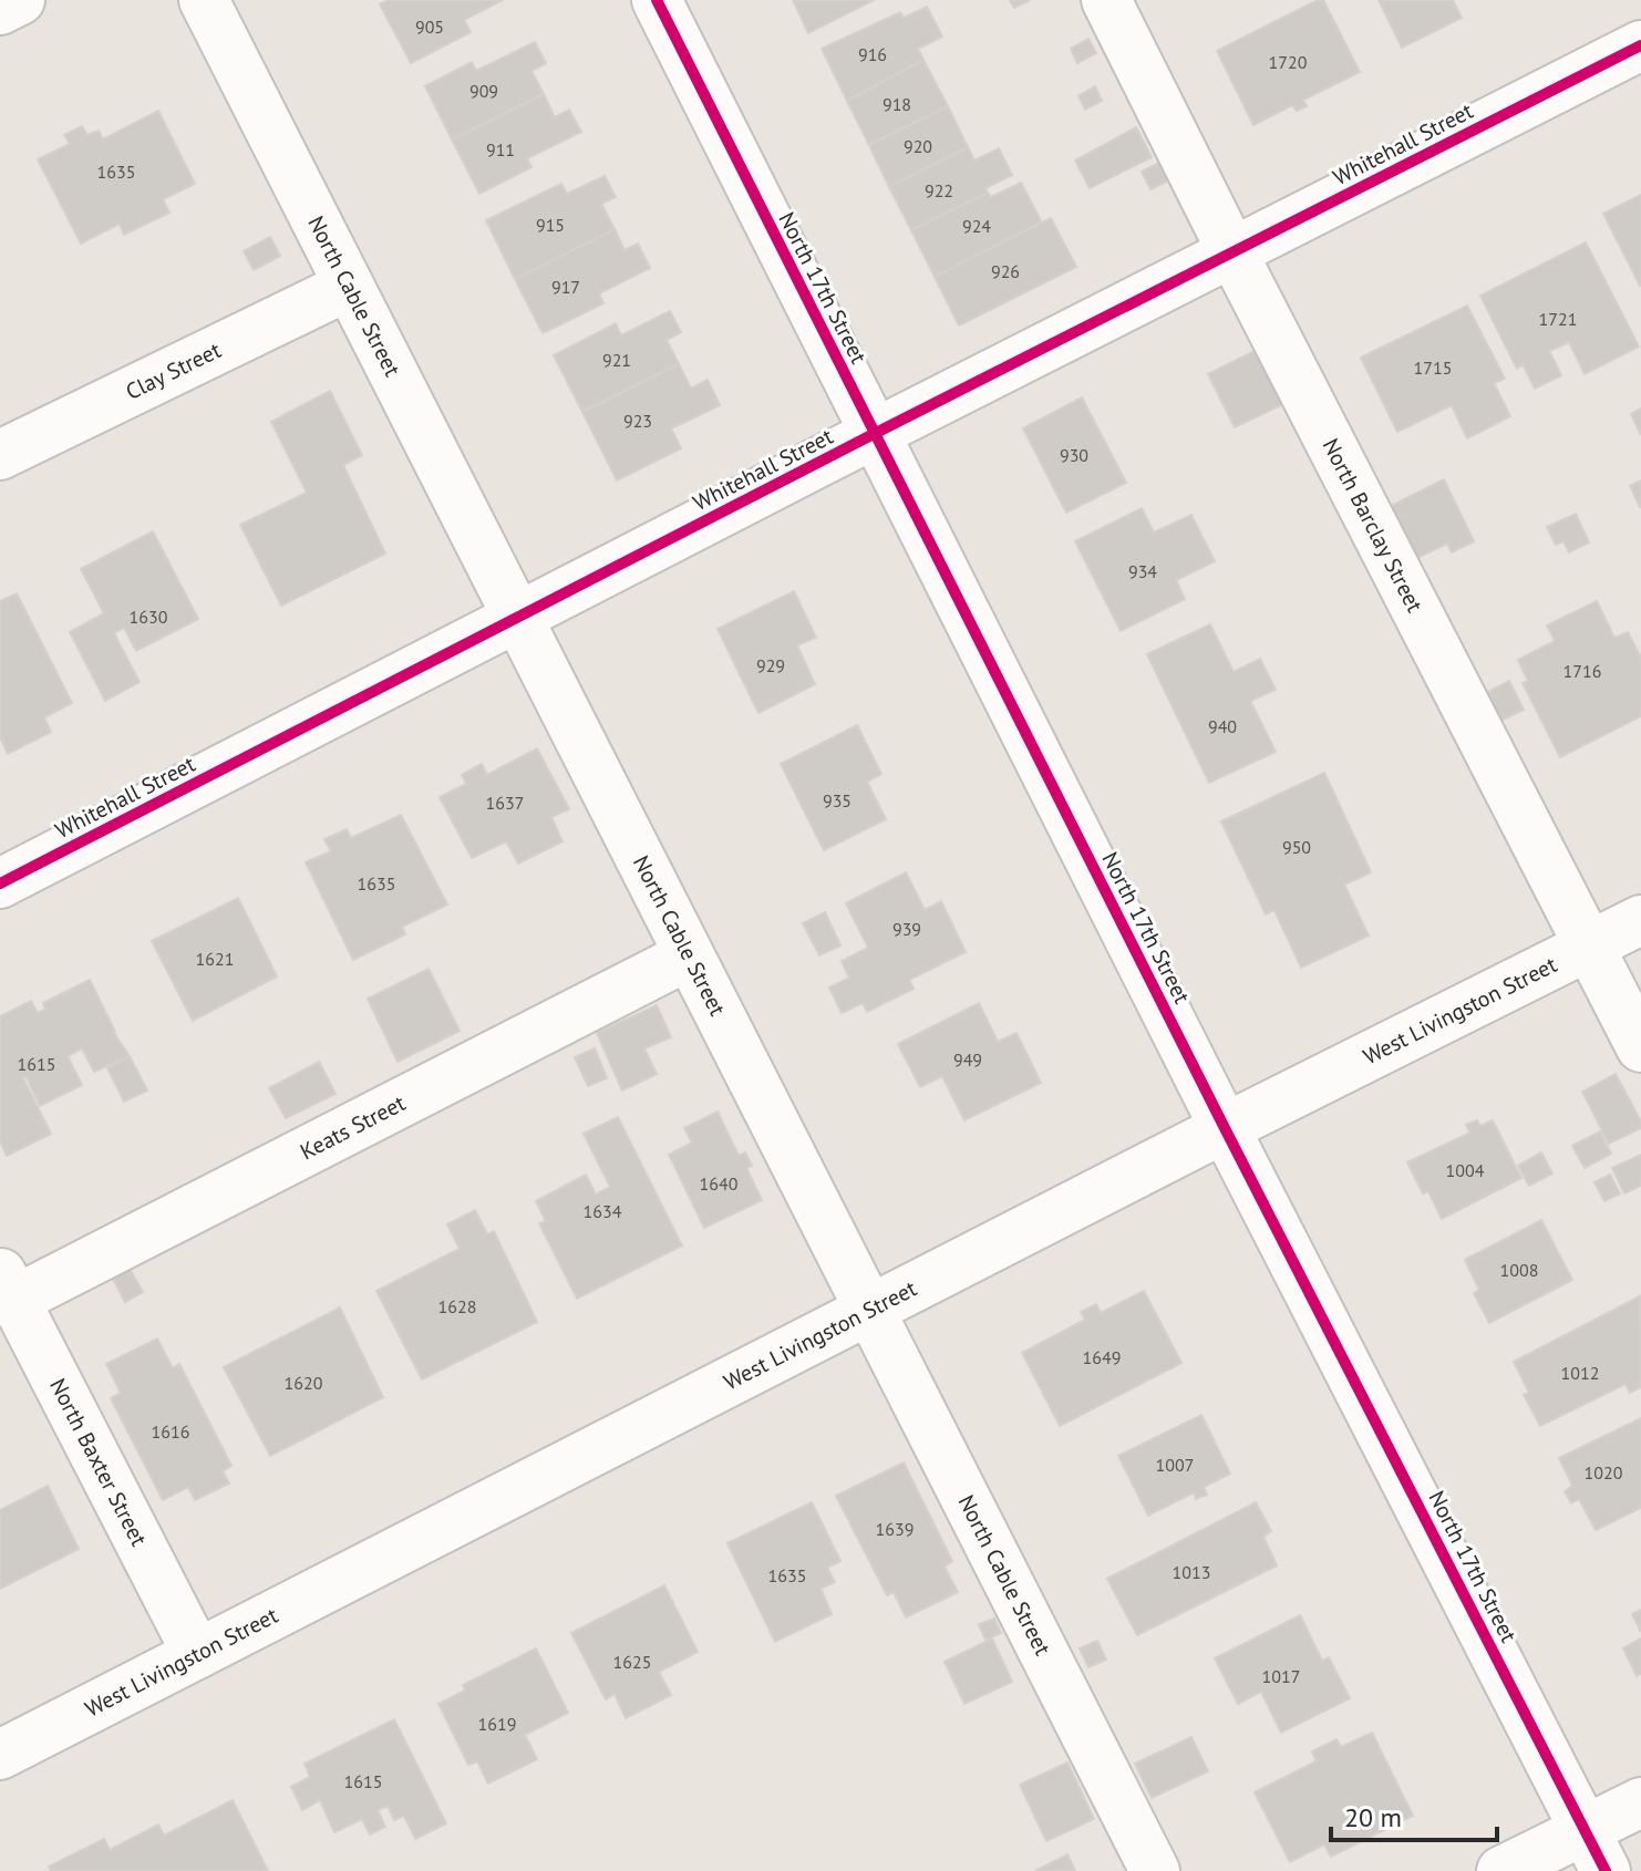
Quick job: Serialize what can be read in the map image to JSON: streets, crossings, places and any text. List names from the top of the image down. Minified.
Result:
{"streets":{"street":["Whitehall Street","North 17th Street","North Cable Street","Clay Street","North Barclay Street","West Livingston Street","Keats Street","North Baxter Street"]},"crossings":[["Whitehall Street","North 17th Street"],["Whitehall Street","North Cable Street"],["Whitehall Street","North Barclay Street"],["North 17th Street","West Livingston Street"],["North Cable Street","Clay Street"],["North Cable Street","West Livingston Street"],["North Cable Street","Keats Street"],["North Barclay Street","West Livingston Street"],["West Livingston Street","North Baxter Street"],["Keats Street","North Baxter Street"]],"house_numbers":["905","916","1720","909","918","920","911","1635","922","915","924","926","917","1721","921","1715","923","930","934","1630","929","1716","940","935","1637","950","1635","939","1621","949","1615","1004","1640","1634","1008","1628","1649","1012","1620","1616","1007","1020","1639","1013","1635","1625","1017","1619","1615"],"scale_bar":"20 m"}
